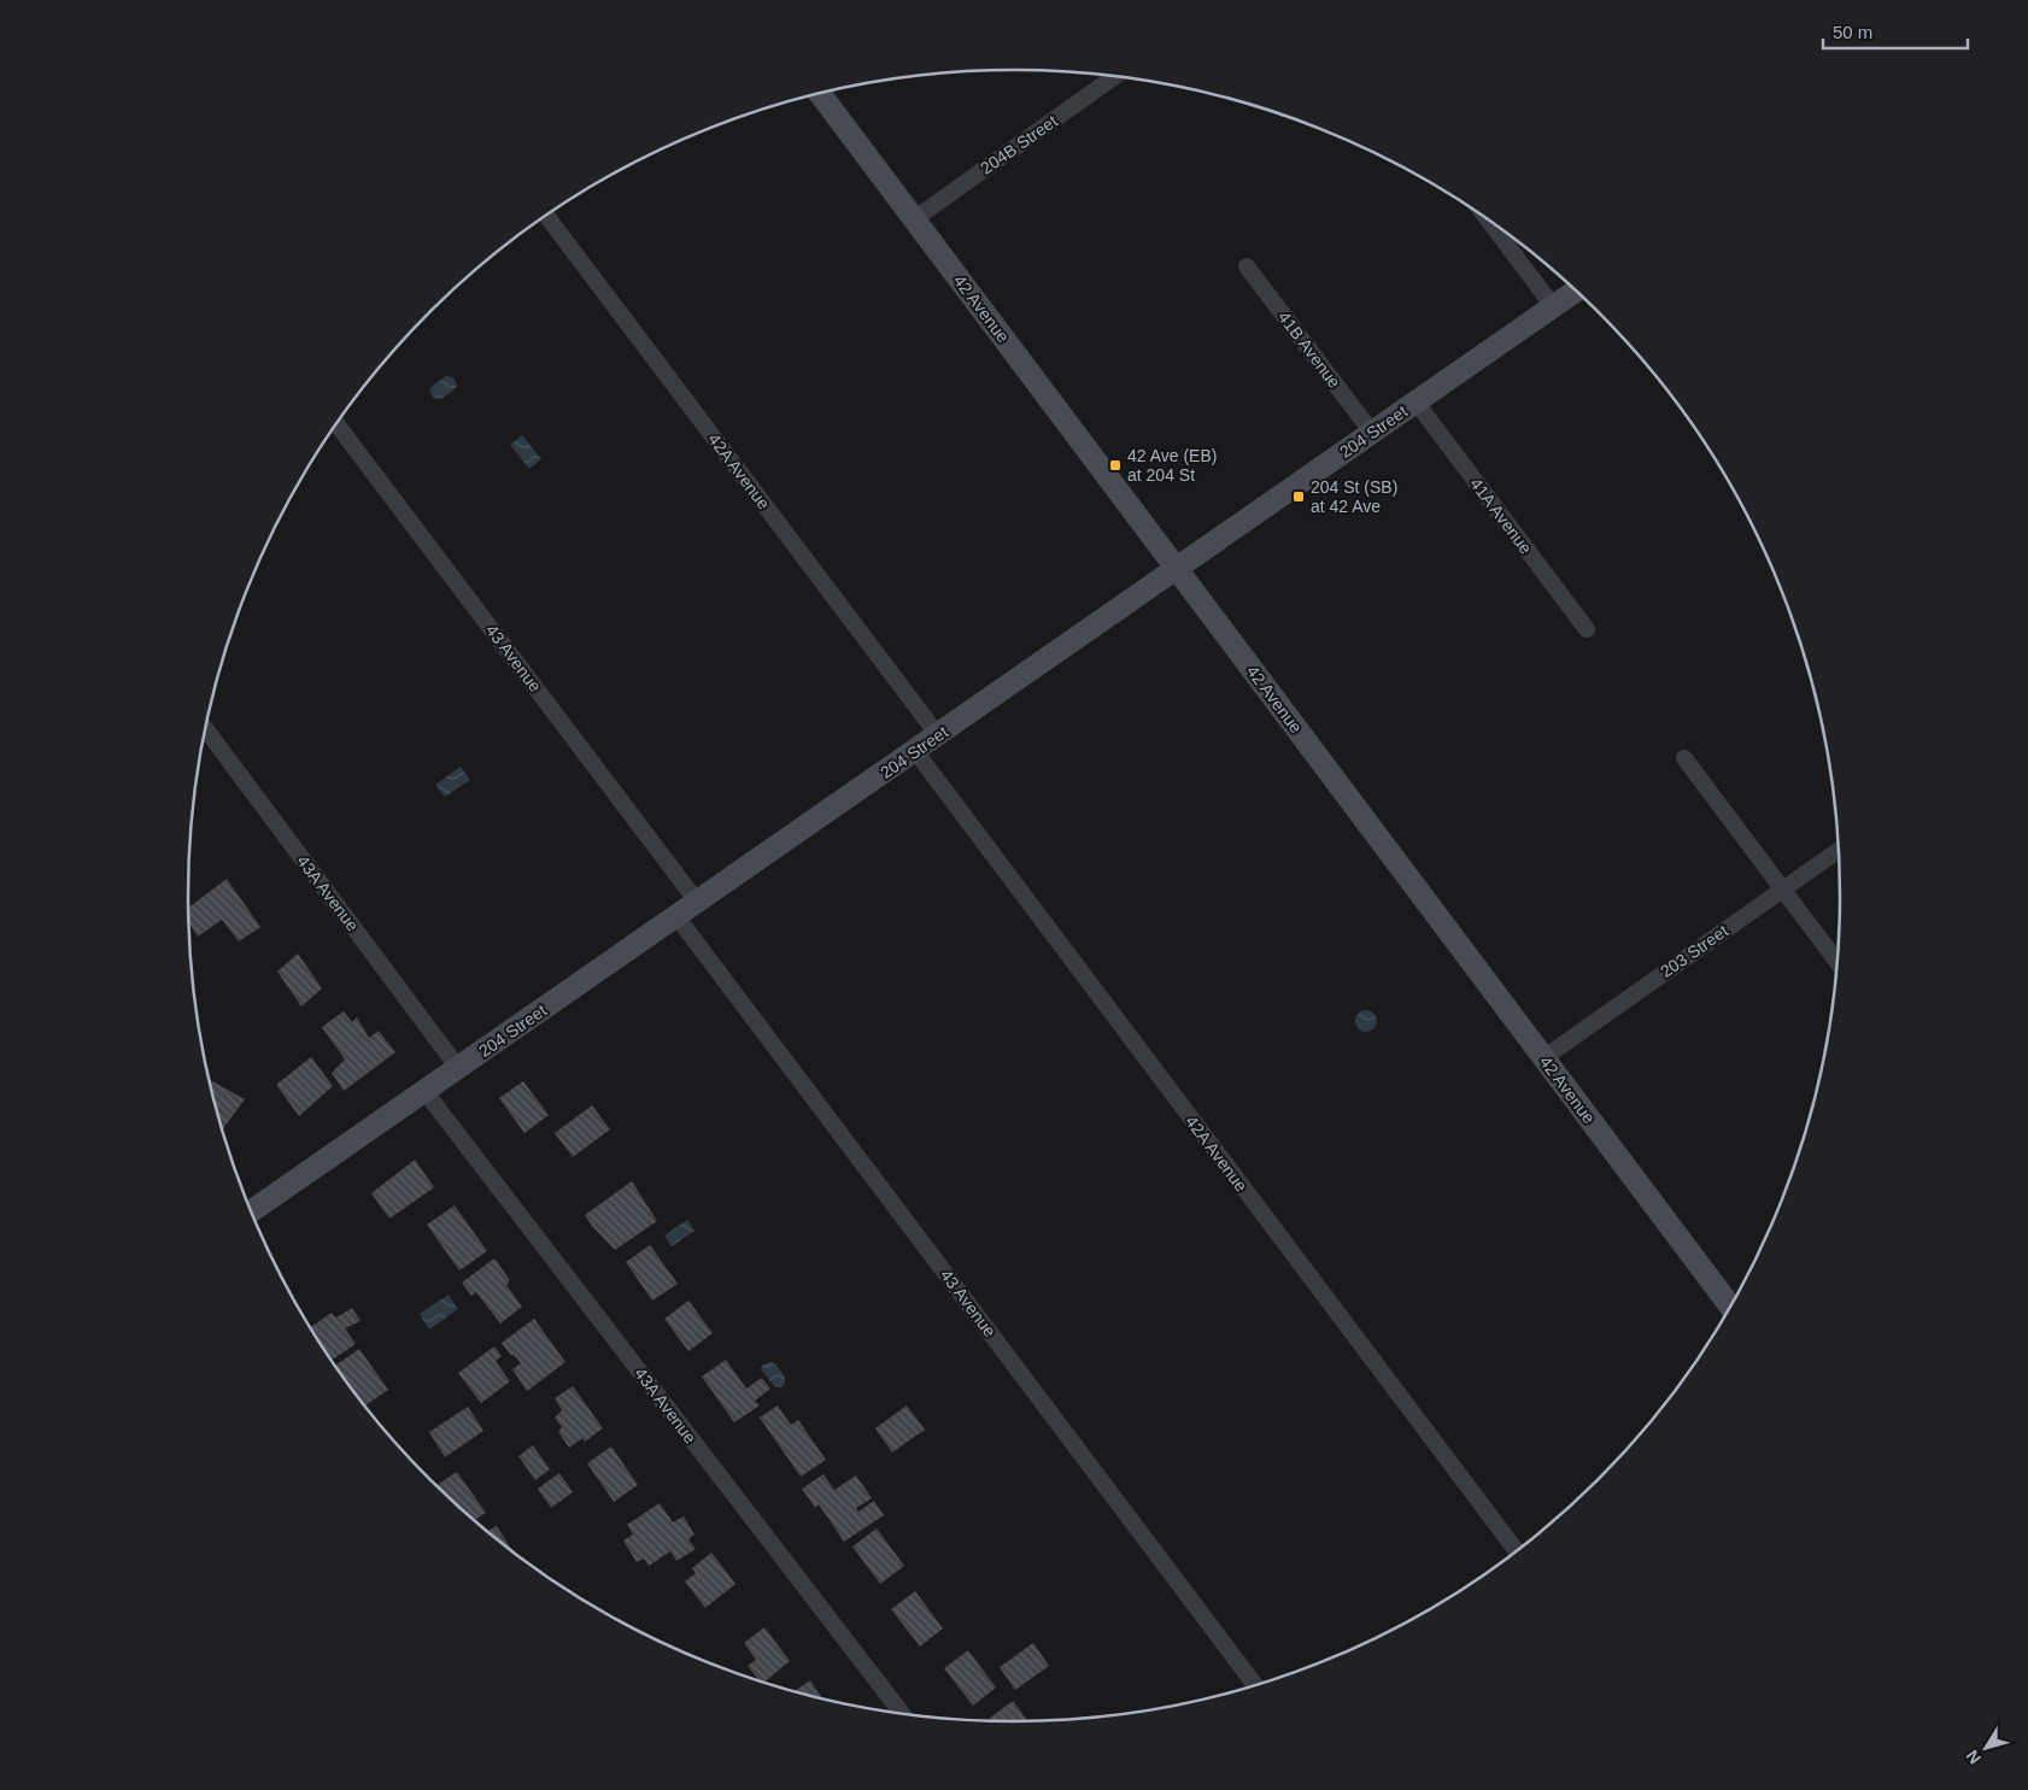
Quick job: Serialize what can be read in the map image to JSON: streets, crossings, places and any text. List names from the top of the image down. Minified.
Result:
{"streets":{"street":["204B Street","42 Avenue","41B Avenue","204 Street","42A Avenue","41A Avenue","43 Avenue","43A Avenue","203 Street"]},"crossings":[["204B Street","42 Avenue"],["42 Avenue","204 Street"],["42 Avenue","203 Street"],["41B Avenue","204 Street"],["204 Street","42A Avenue"],["204 Street","41A Avenue"],["204 Street","43 Avenue"],["204 Street","43A Avenue"]],"places":{"transit":["42 Ave (EB) at 204 St","204 St (SB) at 42 Ave"]},"scale_bar":"50 m","north":"bottom left"}
